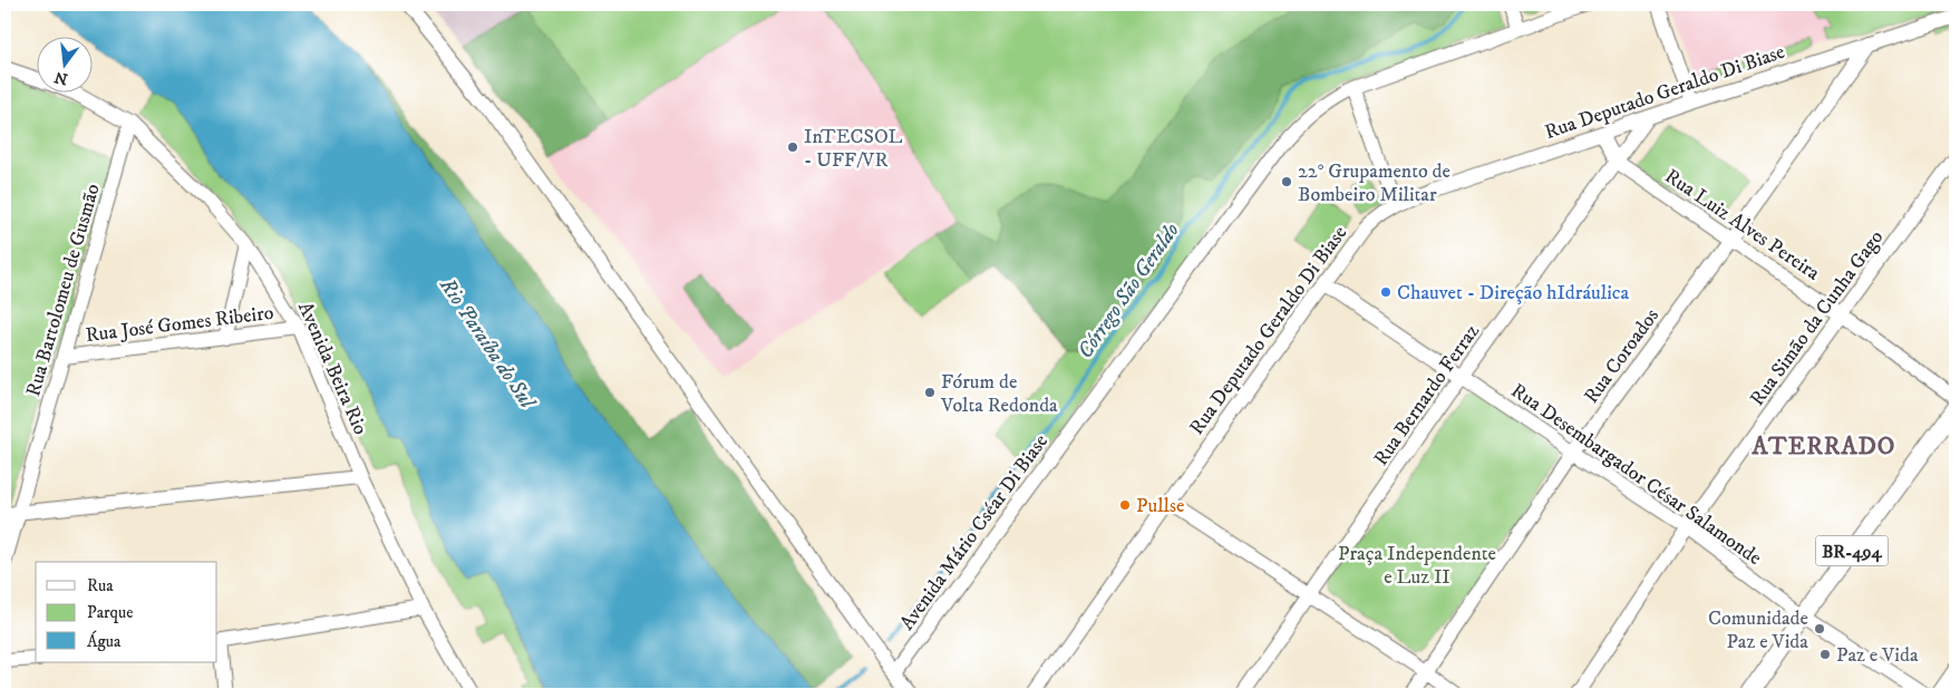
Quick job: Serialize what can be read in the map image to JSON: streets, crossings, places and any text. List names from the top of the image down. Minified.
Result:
{"streets":{"main road":["BR-494"],"street":["Rua Deputado Geraldo Di Biase","Rua Luiz Alves Pereira","Rua Bartolomeu de Gusmão","Rua Simão da Cunha Gago","Rua José Gomes Ribeiro","Rua Coroados","Avenida Beira Rio","Rua Bernardo Ferraz","Rua Desembargador César Salamonde","Avenida Mário Cséar Di Biase"]},"crossings":[["Rua Deputado Geraldo Di Biase","Rua Coroados"],["Rua Deputado Geraldo Di Biase","Rua Bernardo Ferraz"],["Rua Deputado Geraldo Di Biase","Rua Desembargador César Salamonde"],["Rua Luiz Alves Pereira","Rua Simão da Cunha Gago"],["Rua Luiz Alves Pereira","Rua Coroados"],["Rua Luiz Alves Pereira","Rua Bernardo Ferraz"],["Rua Bartolomeu de Gusmão","Rua José Gomes Ribeiro"],["Rua Bartolomeu de Gusmão","Avenida Beira Rio"],["Rua Simão da Cunha Gago","Rua Desembargador César Salamonde"],["Rua José Gomes Ribeiro","Avenida Beira Rio"],["Rua Coroados","Rua Desembargador César Salamonde"],["Rua Bernardo Ferraz","Rua Desembargador César Salamonde"],["Rua Desembargador César Salamonde","BR-494"]],"districts":["ATERRADO"],"water":["Córrego São Geraldo","Rio Paraíba do Sul"],"parks":["Praça Independente e Luz II"],"places":["InTECSOL - UFF/VR","22° Grupamento de Bombeiro Militar","Chauvet - Direção hIdráulica","Fórum de Volta Redonda","Pullse","Comunidade Paz e Vida","Paz e Vida"],"legend":["Rua","Parque","Água"],"north":"bottom"}
